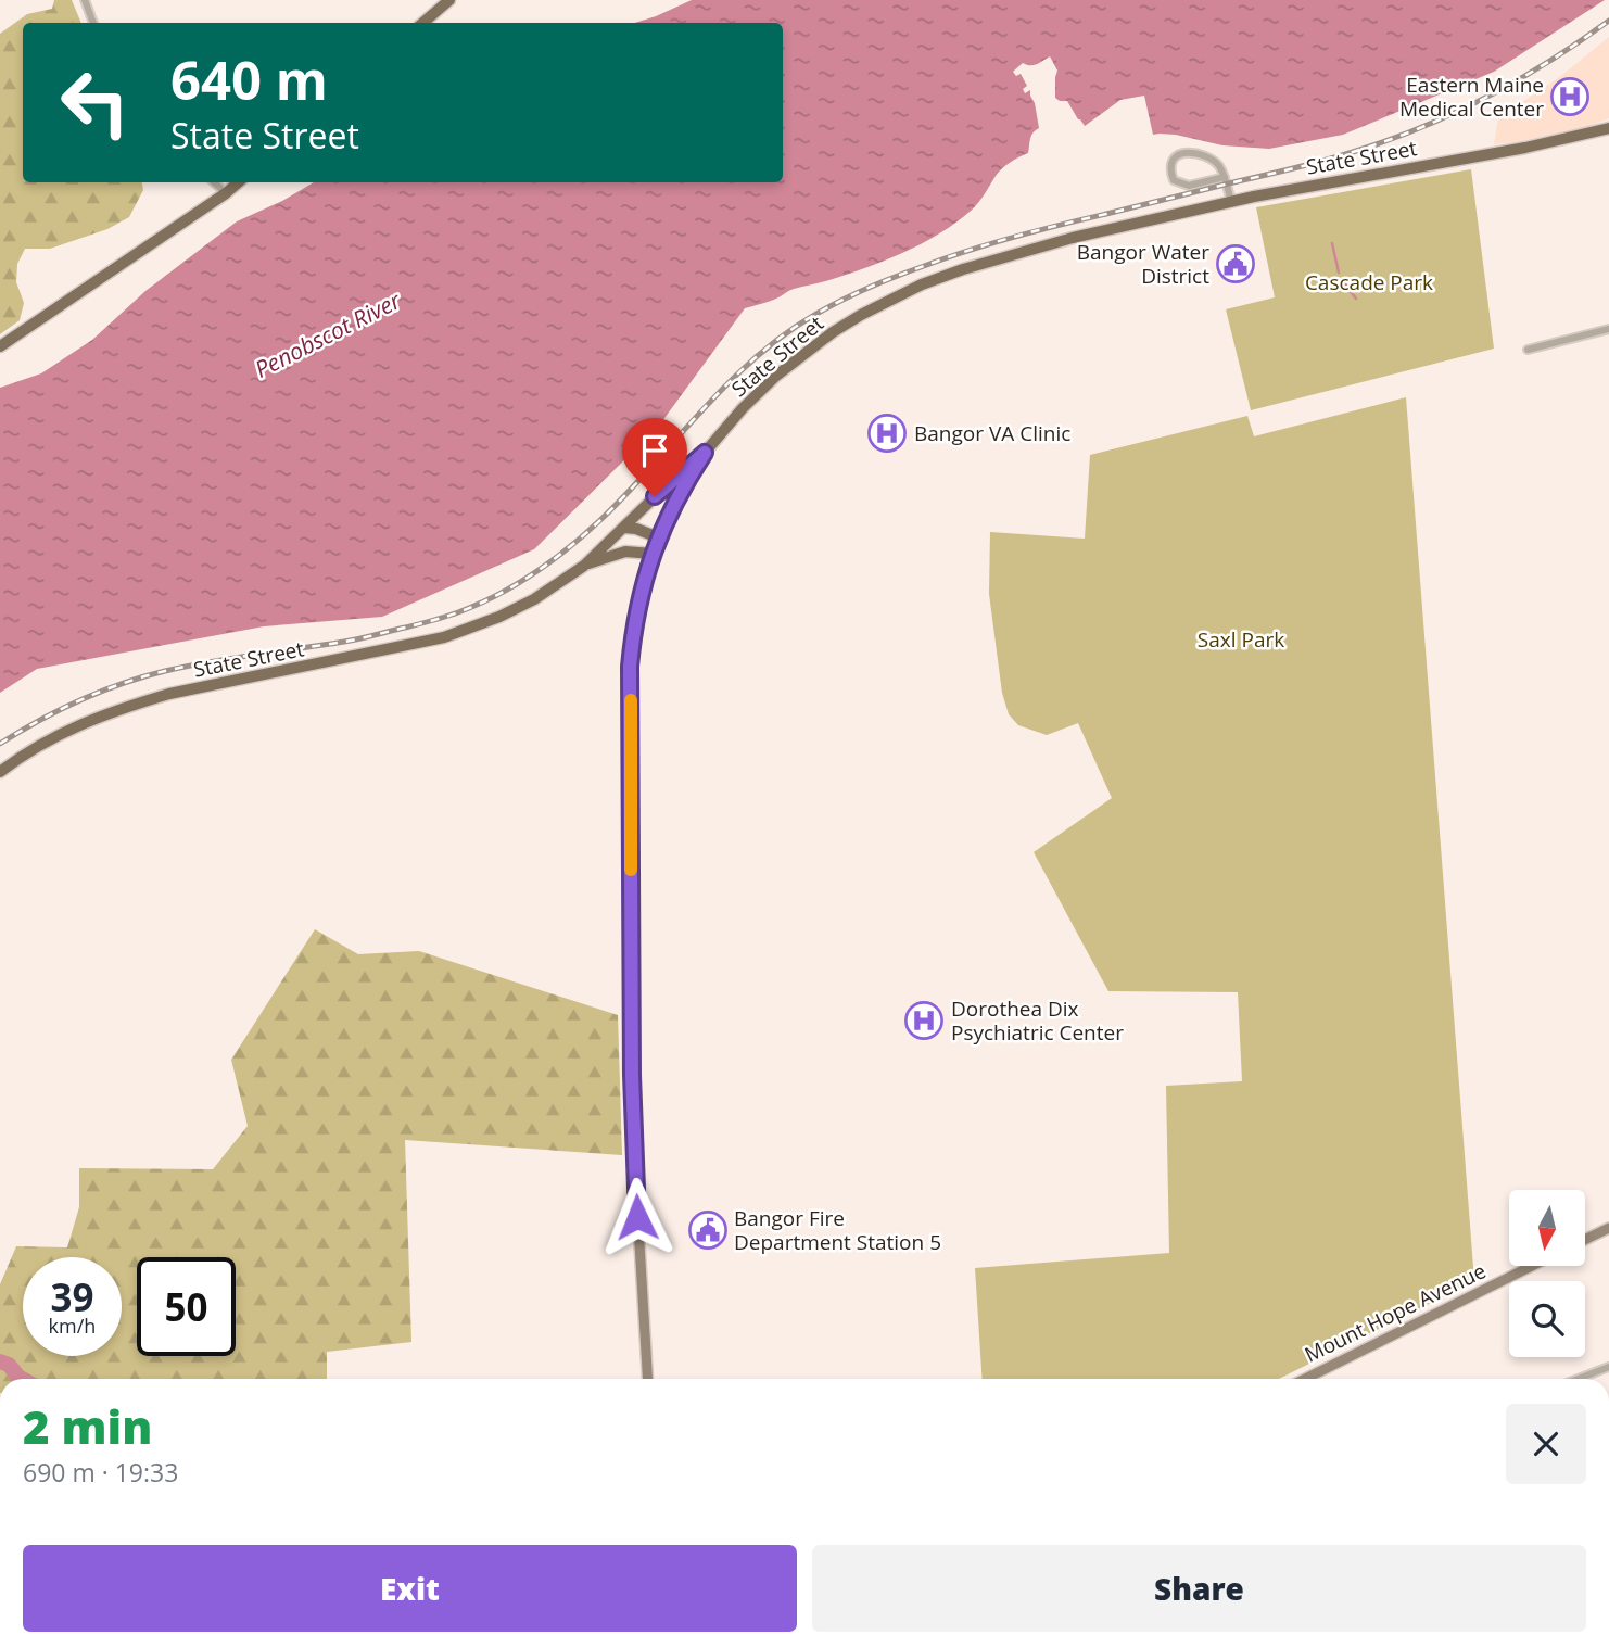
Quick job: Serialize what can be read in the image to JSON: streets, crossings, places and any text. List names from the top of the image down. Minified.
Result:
{"streets":{"main road":["State Street","Mount Hope Avenue"]},"water":["Penobscot River"],"parks":["Cascade Park","Saxl Park"],"places":{"hospital":["Eastern Maine Medical Center","Bangor VA Clinic","Dorothea Dix Psychiatric Center"],"public building":["Bangor Water District","Bangor Fire Department Station 5"]},"north":"bottom","page":{"turn":["640 m","State Street"],"speed":"39 km/h","limit":"50","heading":["2 min","690 m · 19:33"],"buttons":["Exit","Share"]}}
